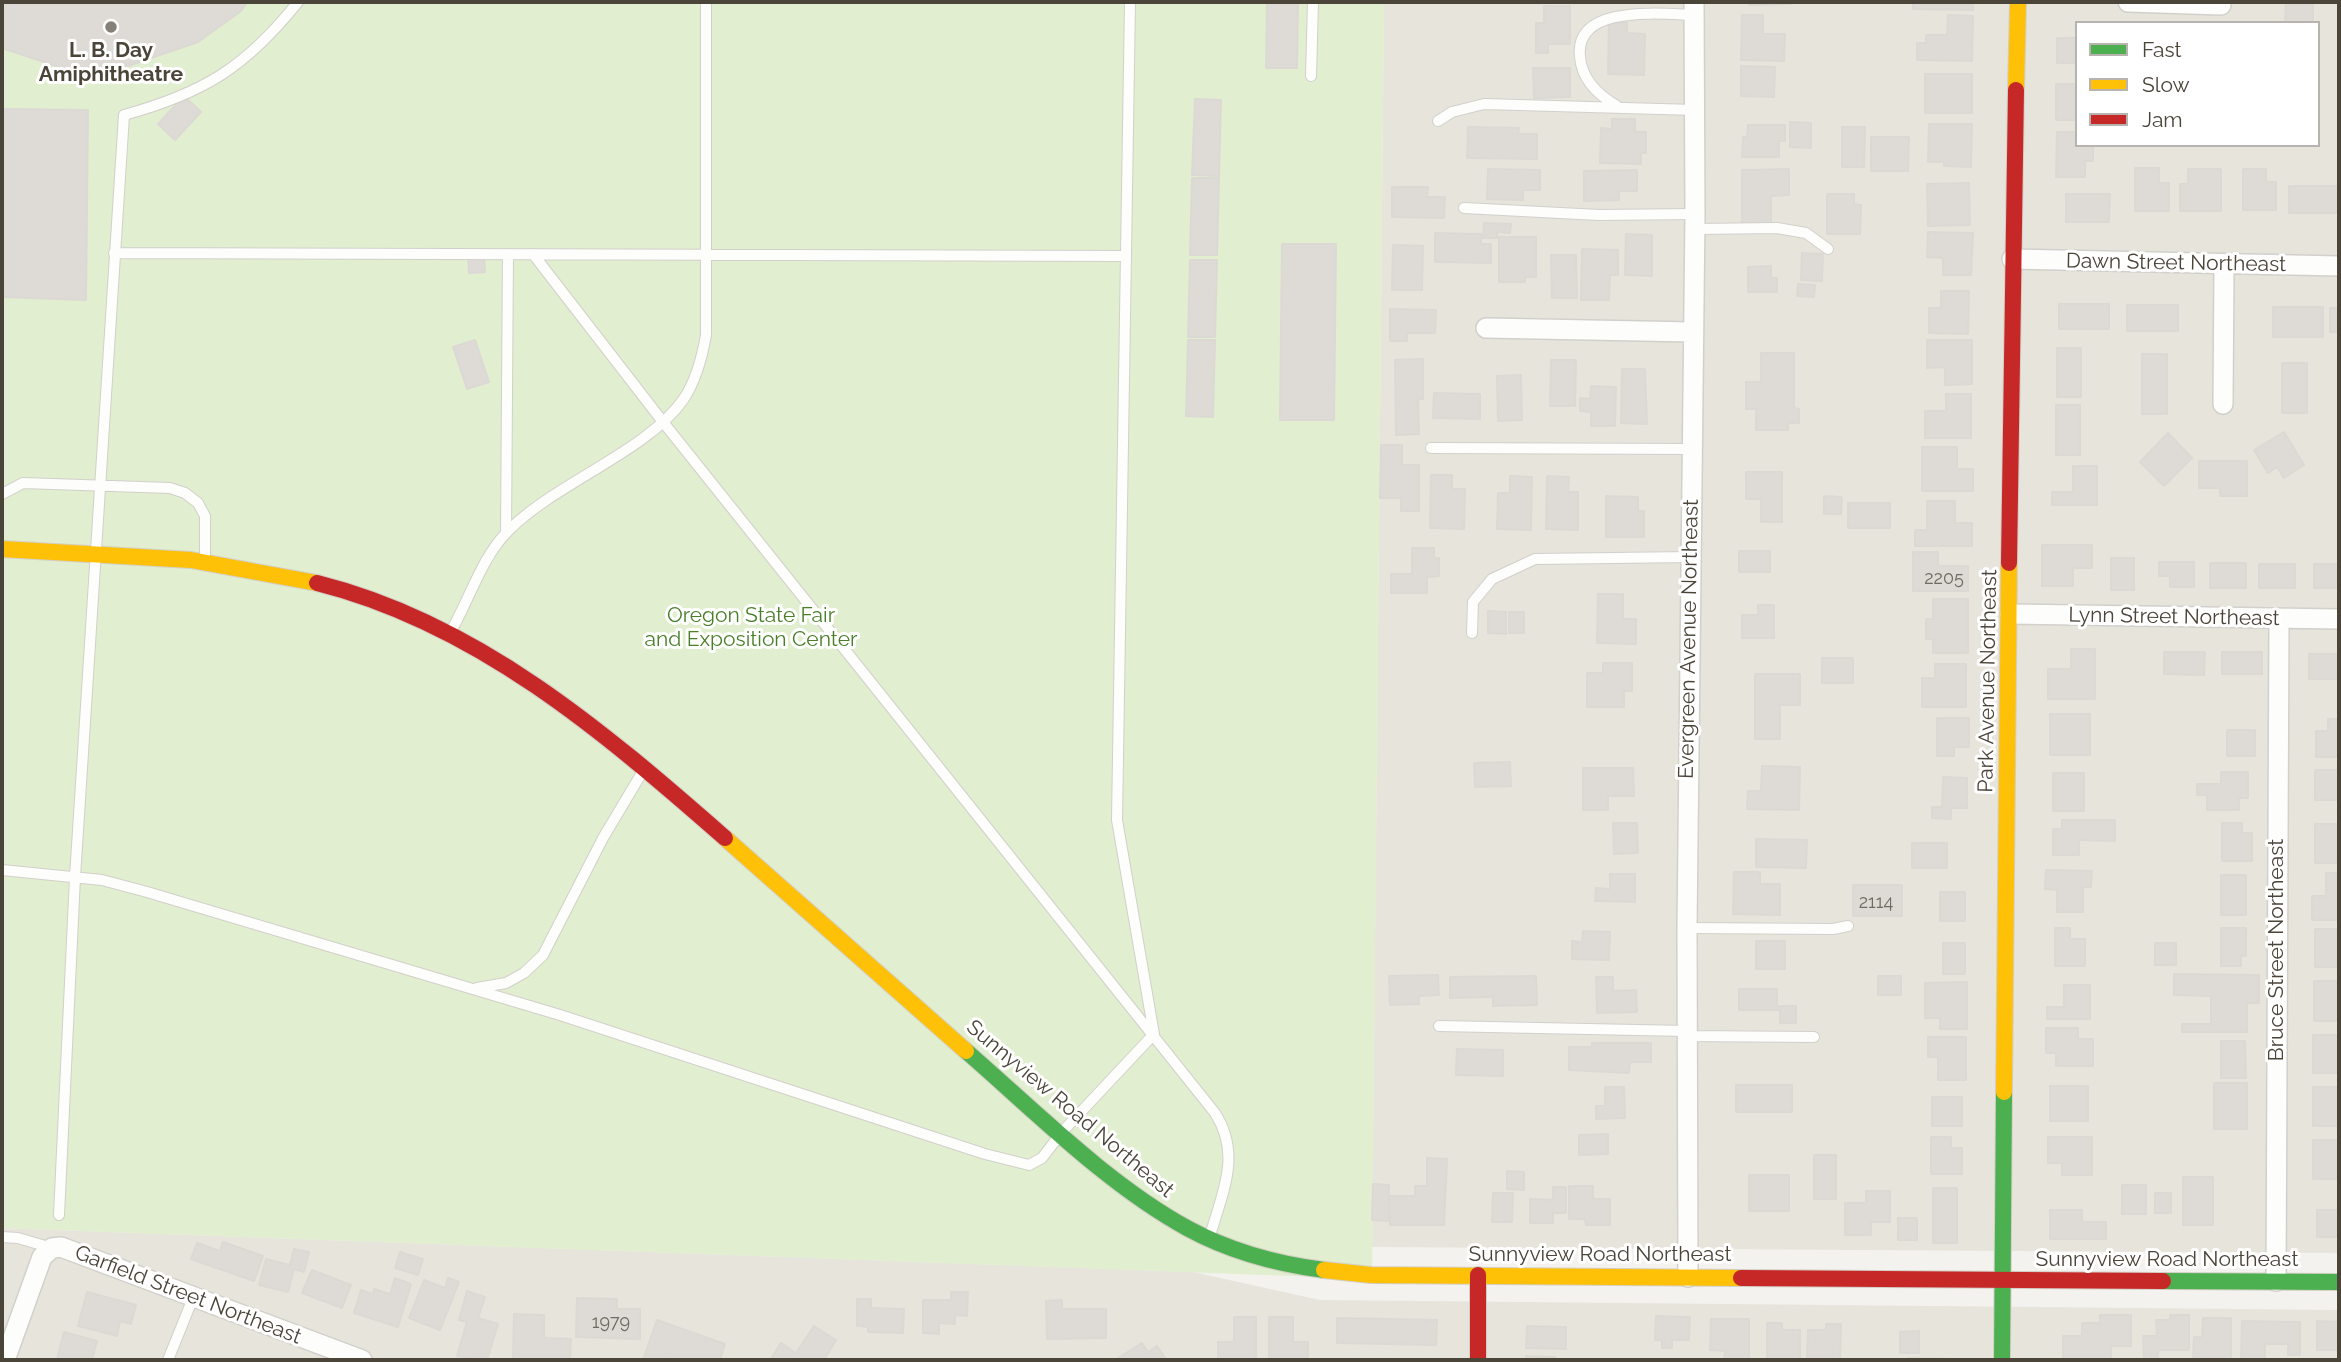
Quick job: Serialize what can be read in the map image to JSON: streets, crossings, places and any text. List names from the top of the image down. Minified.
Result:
{"streets":{"main road":["Park Avenue Northeast","Sunnyview Road Northeast"],"street":["Dawn Street Northeast","Lynn Street Northeast","Evergreen Avenue Northeast","Bruce Street Northeast","Garfield Street Northeast"]},"crossings":[["Dawn Street Northeast","Park Avenue Northeast"],["Lynn Street Northeast","Park Avenue Northeast"],["Lynn Street Northeast","Bruce Street Northeast"],["Evergreen Avenue Northeast","Sunnyview Road Northeast"],["Park Avenue Northeast","Sunnyview Road Northeast"],["Bruce Street Northeast","Sunnyview Road Northeast"]],"parks":["Oregon State Fair and Exposition Center"],"places":["L. B. Day Amiphitheatre"],"house_numbers":["2205","2114","1979"],"legend":["Fast","Slow","Jam"]}
